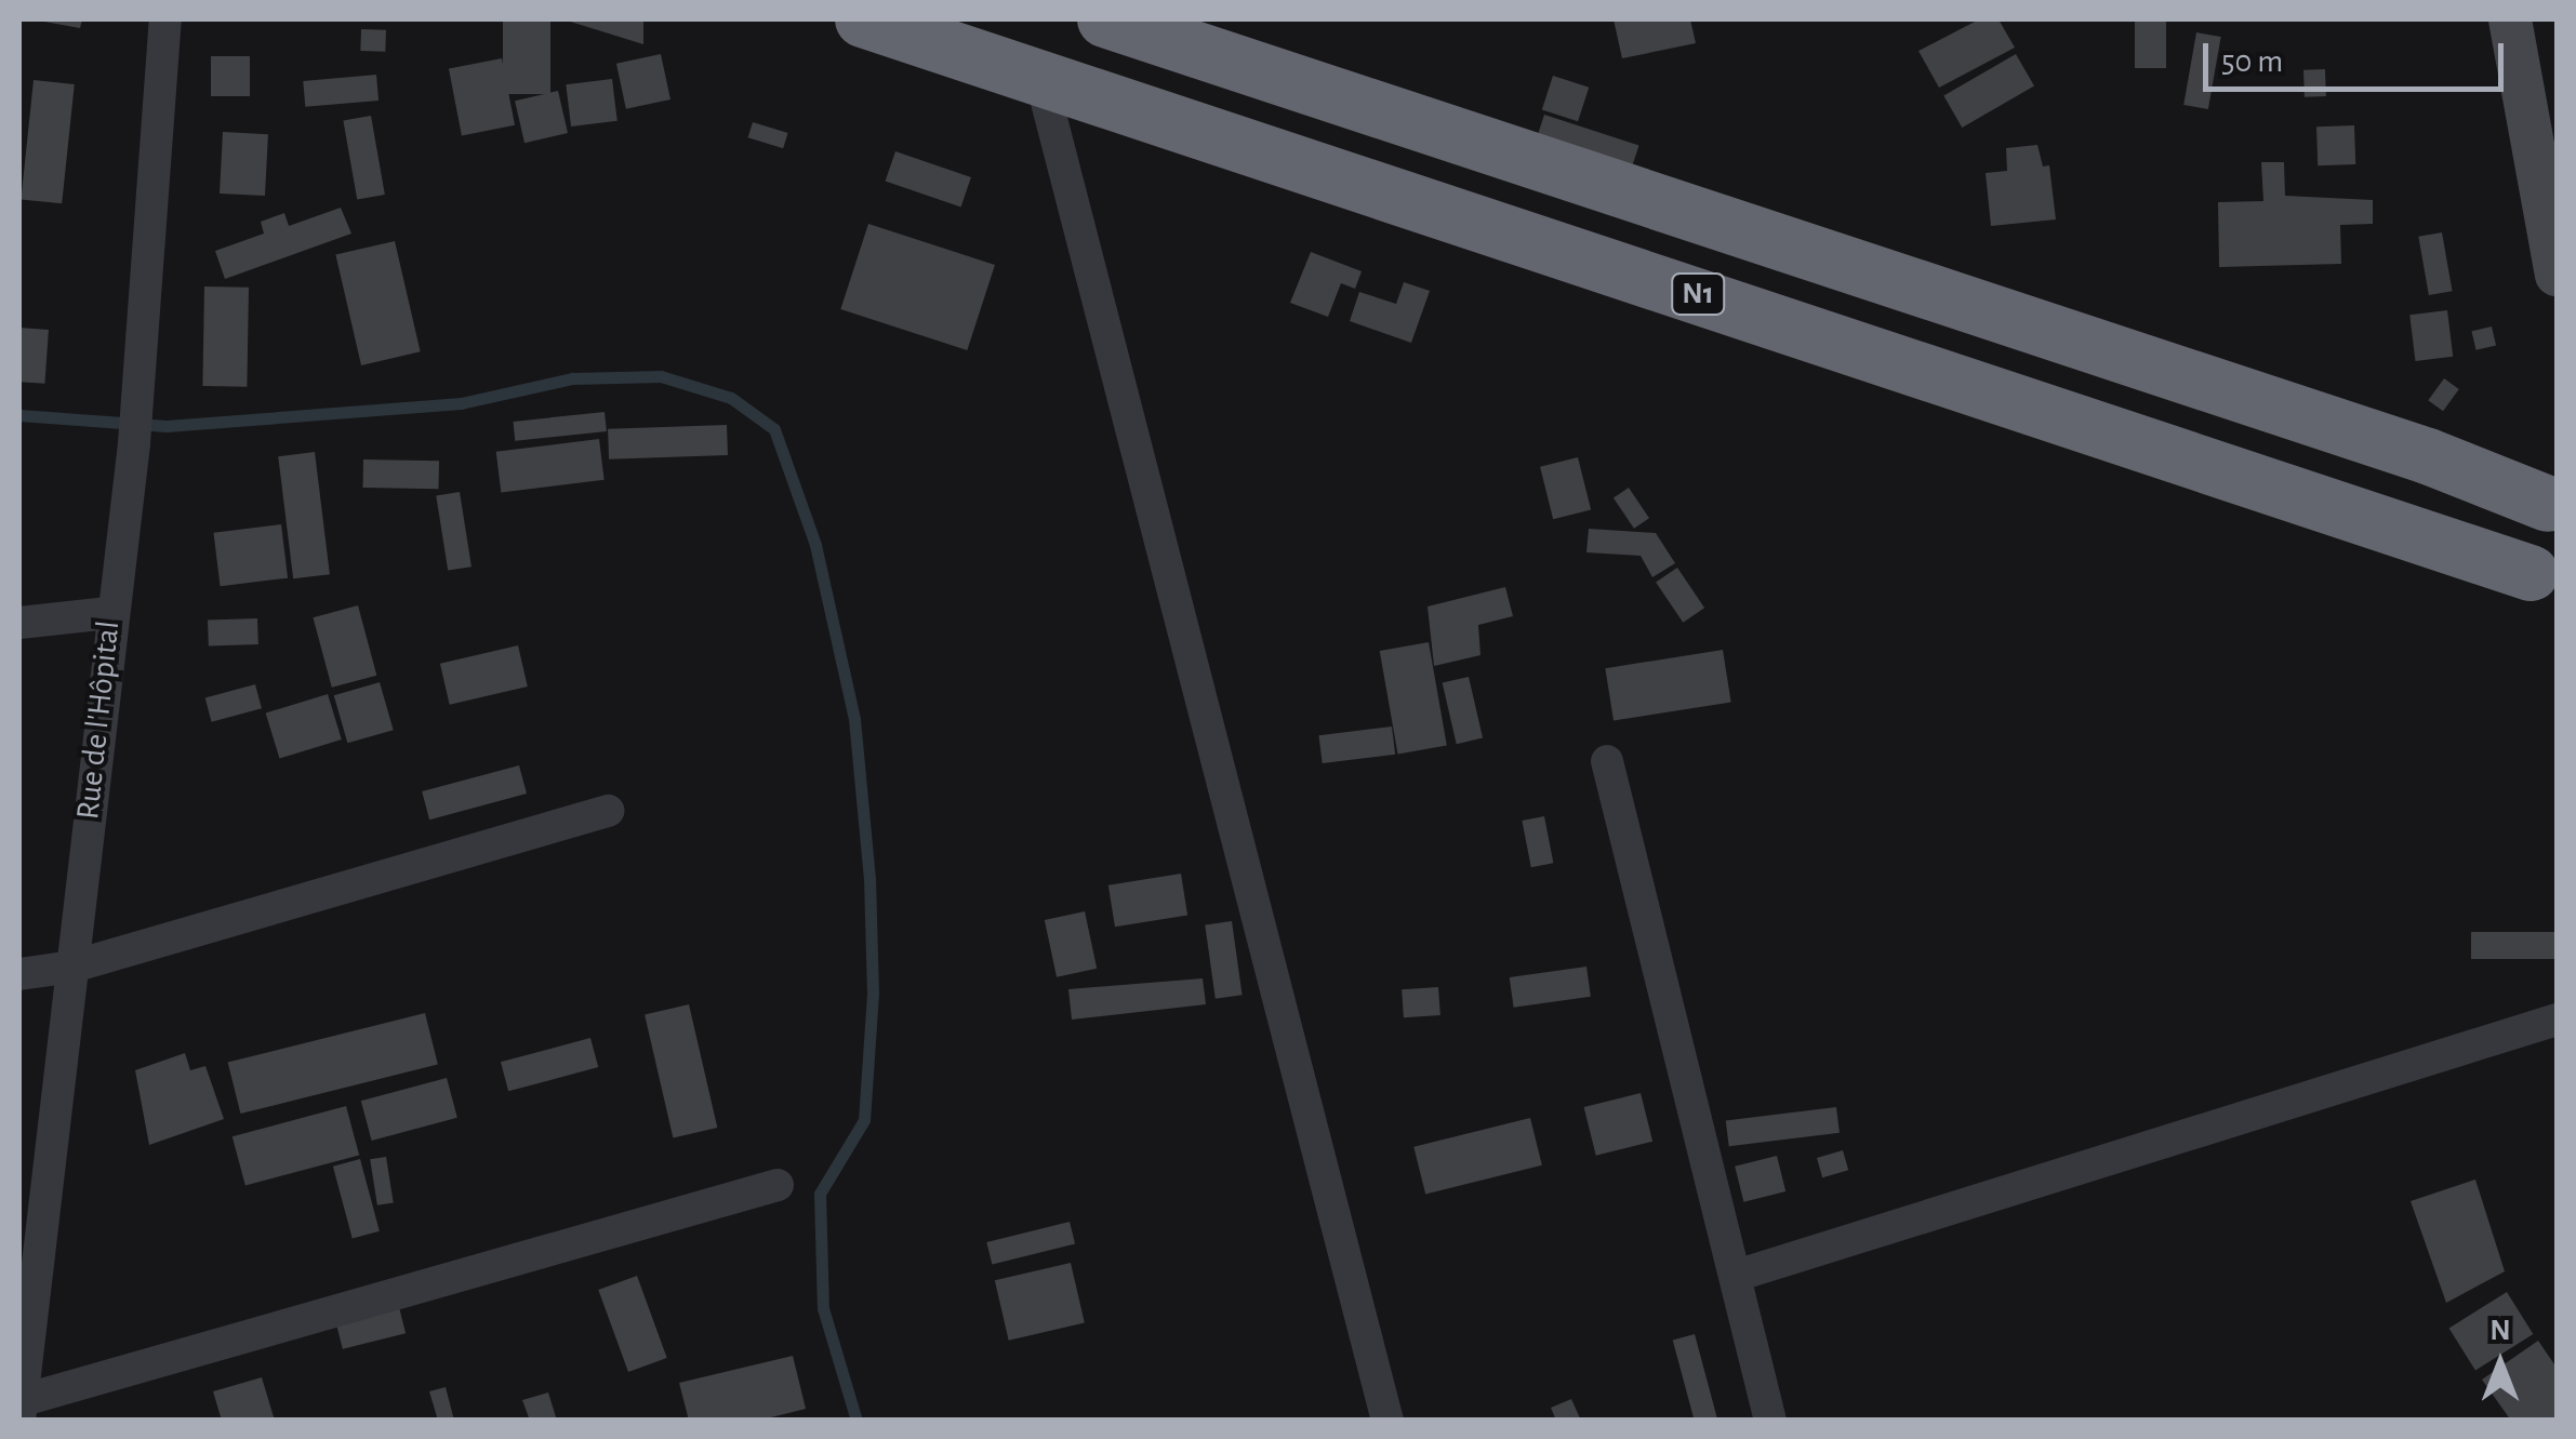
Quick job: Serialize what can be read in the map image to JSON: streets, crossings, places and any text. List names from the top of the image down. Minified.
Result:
{"streets":{"highway":["N1"],"street":["Rue de l'Hôpital"]},"scale_bar":"50 m","north":"top"}
